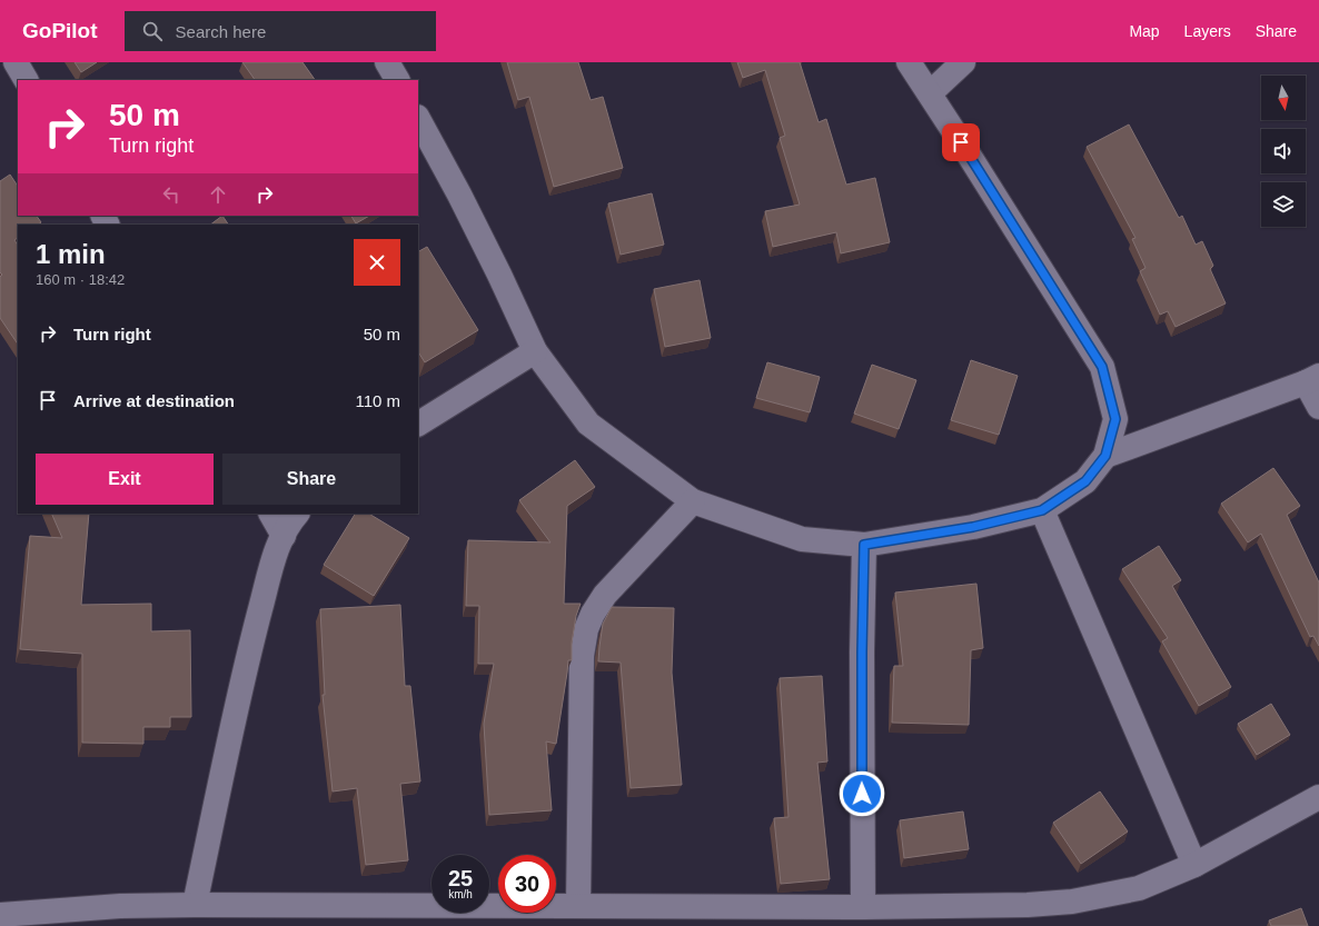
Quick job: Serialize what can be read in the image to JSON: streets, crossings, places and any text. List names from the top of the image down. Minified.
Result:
{"north":"bottom","page":{"header":"GoPilot","search":"Search here","nav":["Map","Layers","Share"],"turn":["50 m","Turn right"],"heading":["1 min","160 m · 18:42"],"list":[{"name":"Turn right","value":"50 m"},{"name":"Arrive at destination","value":"110 m"}],"buttons":["Exit","Share"],"speed":"25 km/h","limit":"30"}}
